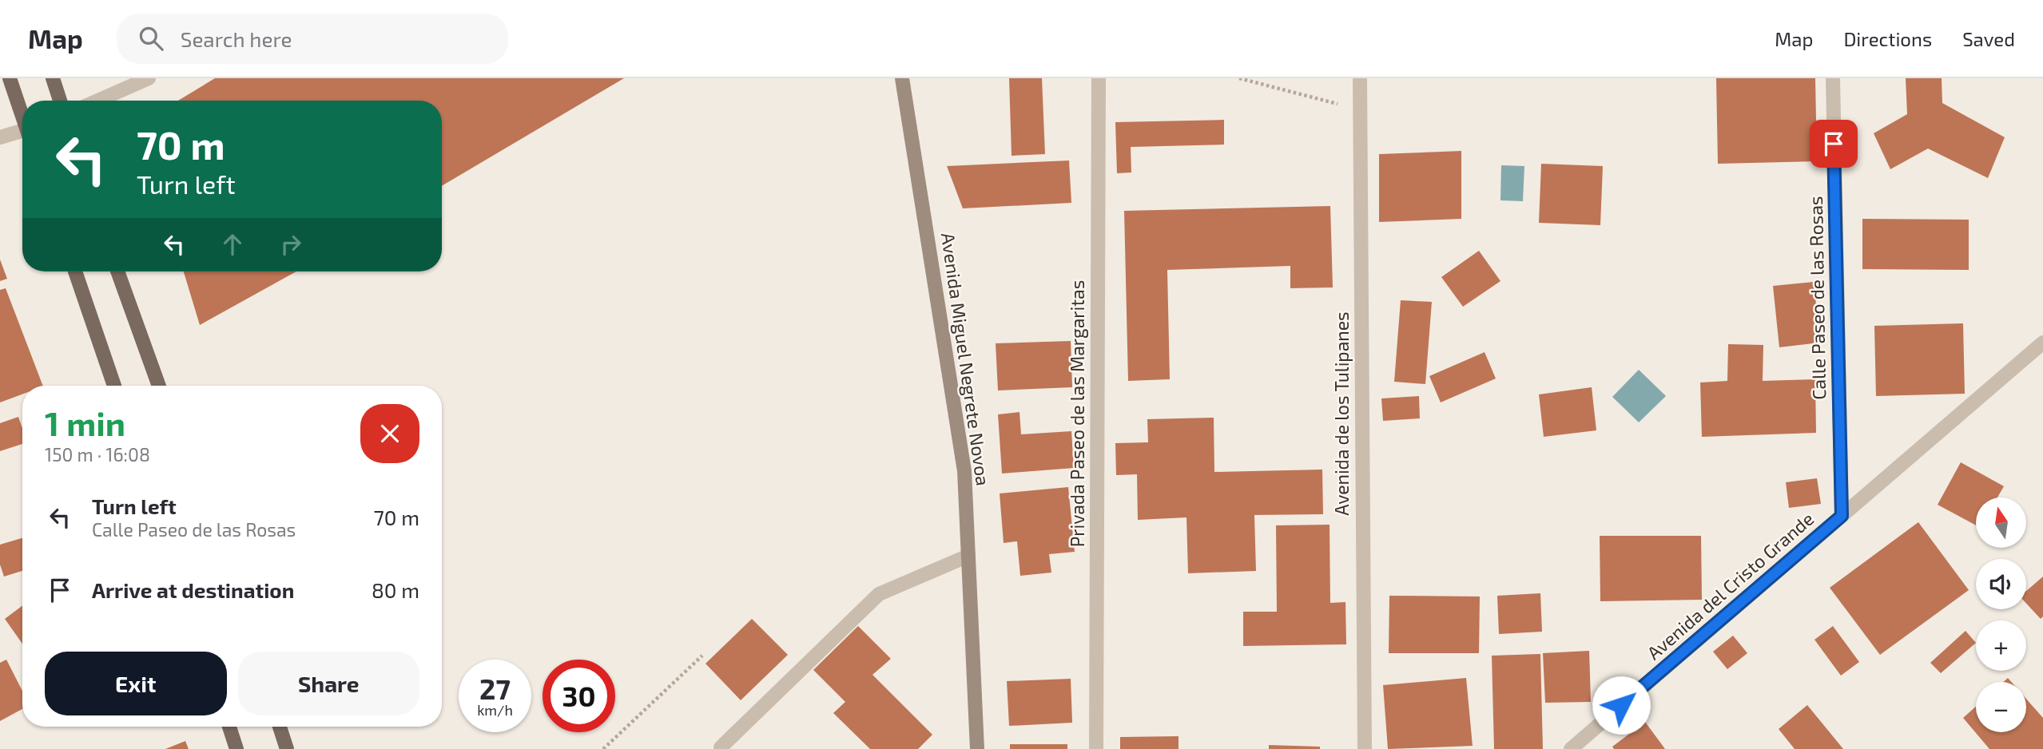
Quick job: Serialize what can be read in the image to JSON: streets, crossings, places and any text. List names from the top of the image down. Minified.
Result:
{"streets":{"main road":["Avenida Miguel Negrete Novoa"],"street":["Calle Paseo de las Rosas","Privada Paseo de las Margaritas","Avenida de los Tulipanes","Avenida del Cristo Grande"]},"crossings":[["Calle Paseo de las Rosas","Avenida del Cristo Grande"]],"north":"top","page":{"header":"Map","search":"Search here","nav":["Map","Directions","Saved"],"turn":["70 m","Turn left"],"heading":["1 min","150 m · 16:08"],"list":[{"name":"Turn left","note":"Calle Paseo de las Rosas","value":"70 m"},{"name":"Arrive at destination","value":"80 m"}],"map_buttons":["+","−"],"buttons":["Exit","Share"],"speed":"27 km/h","limit":"30"}}
